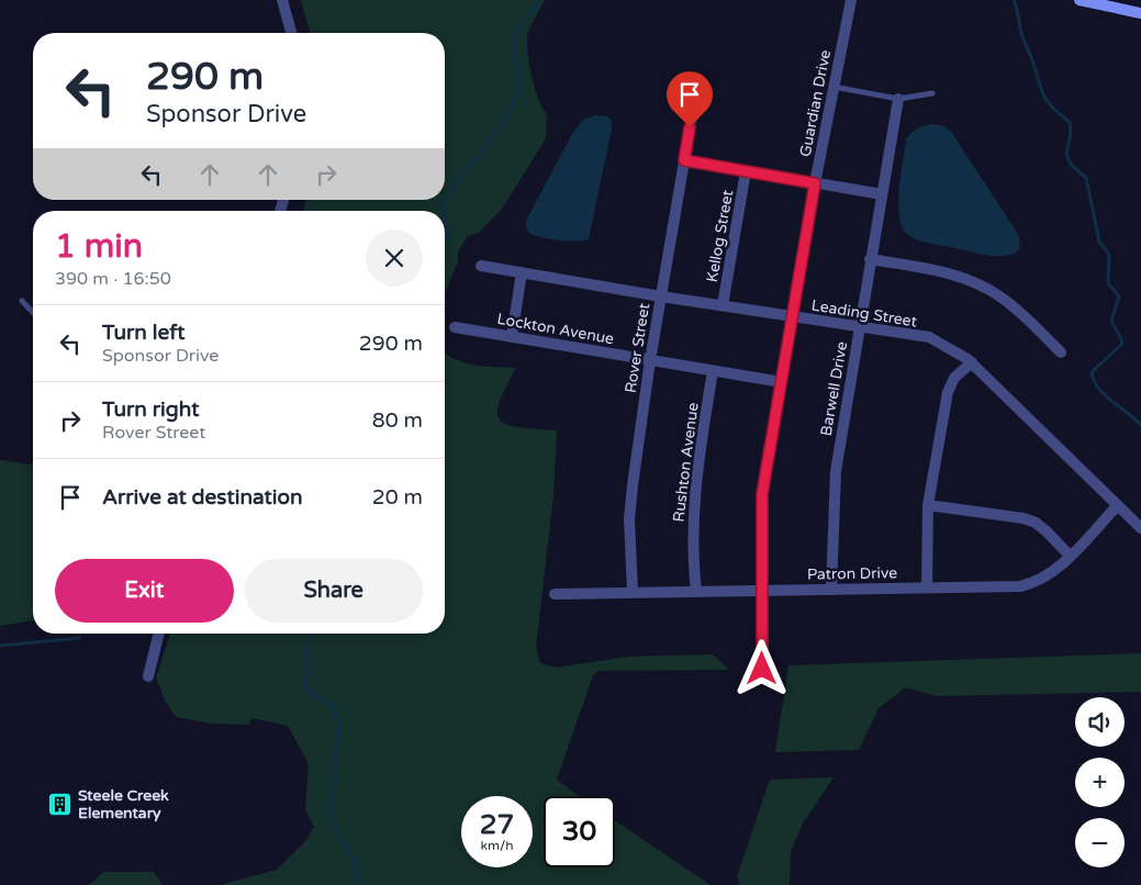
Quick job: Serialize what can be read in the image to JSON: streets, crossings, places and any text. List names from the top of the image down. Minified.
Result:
{"streets":{"street":["Guardian Drive","Kellog Street","Leading Street","Lockton Avenue","Rover Street","Barwell Drive","Rushton Avenue","Patron Drive"]},"crossings":[["Guardian Drive","Leading Street"],["Guardian Drive","Lockton Avenue"],["Guardian Drive","Patron Drive"],["Kellog Street","Leading Street"],["Leading Street","Rover Street"],["Leading Street","Barwell Drive"],["Leading Street","Patron Drive"],["Lockton Avenue","Rover Street"],["Lockton Avenue","Rushton Avenue"],["Rover Street","Patron Drive"],["Barwell Drive","Patron Drive"],["Rushton Avenue","Patron Drive"]],"places":{"building":["Steele Creek Elementary"]},"page":{"turn":["290 m","Sponsor Drive"],"heading":["1 min","390 m · 16:50"],"list":[{"name":"Turn left","note":"Sponsor Drive","value":"290 m"},{"name":"Turn right","note":"Rover Street","value":"80 m"},{"name":"Arrive at destination","value":"20 m"}],"buttons":["Exit","Share"],"map_buttons":["+","−"],"speed":"27 km/h","limit":"30"}}
